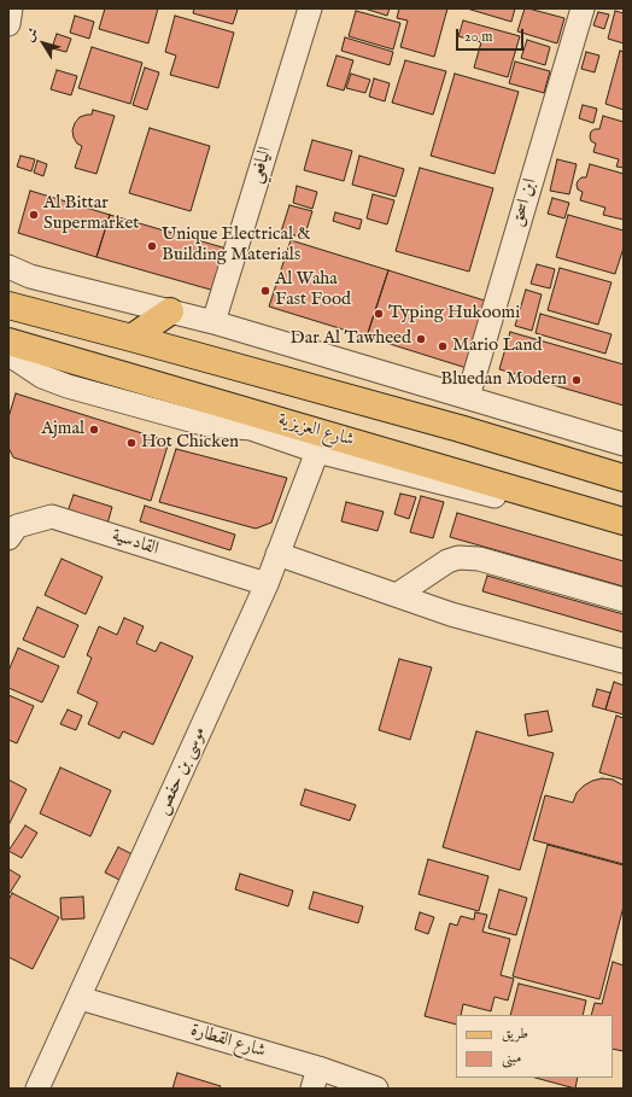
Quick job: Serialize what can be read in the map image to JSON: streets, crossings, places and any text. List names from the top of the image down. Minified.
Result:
{"streets":{"main road":["شارع العزيزية"],"street":["اليافعي","ابن اسحق","القادسية","موسى بن حفص","شارع القطارة"]},"crossings":[["القادسية","موسى بن حفص"],["موسى بن حفص","شارع القطارة"]],"places":["Al Bittar Supermarket","Unique Electrical & Building Materials","Al Waha Fast Food","Typing Hukoomi","Dar Al Tawheed","Mario Land","Bluedan Modern","Ajmal","Hot Chicken"],"legend":["طريق","مبنى"],"scale_bar":"20 m","north":"top left"}
